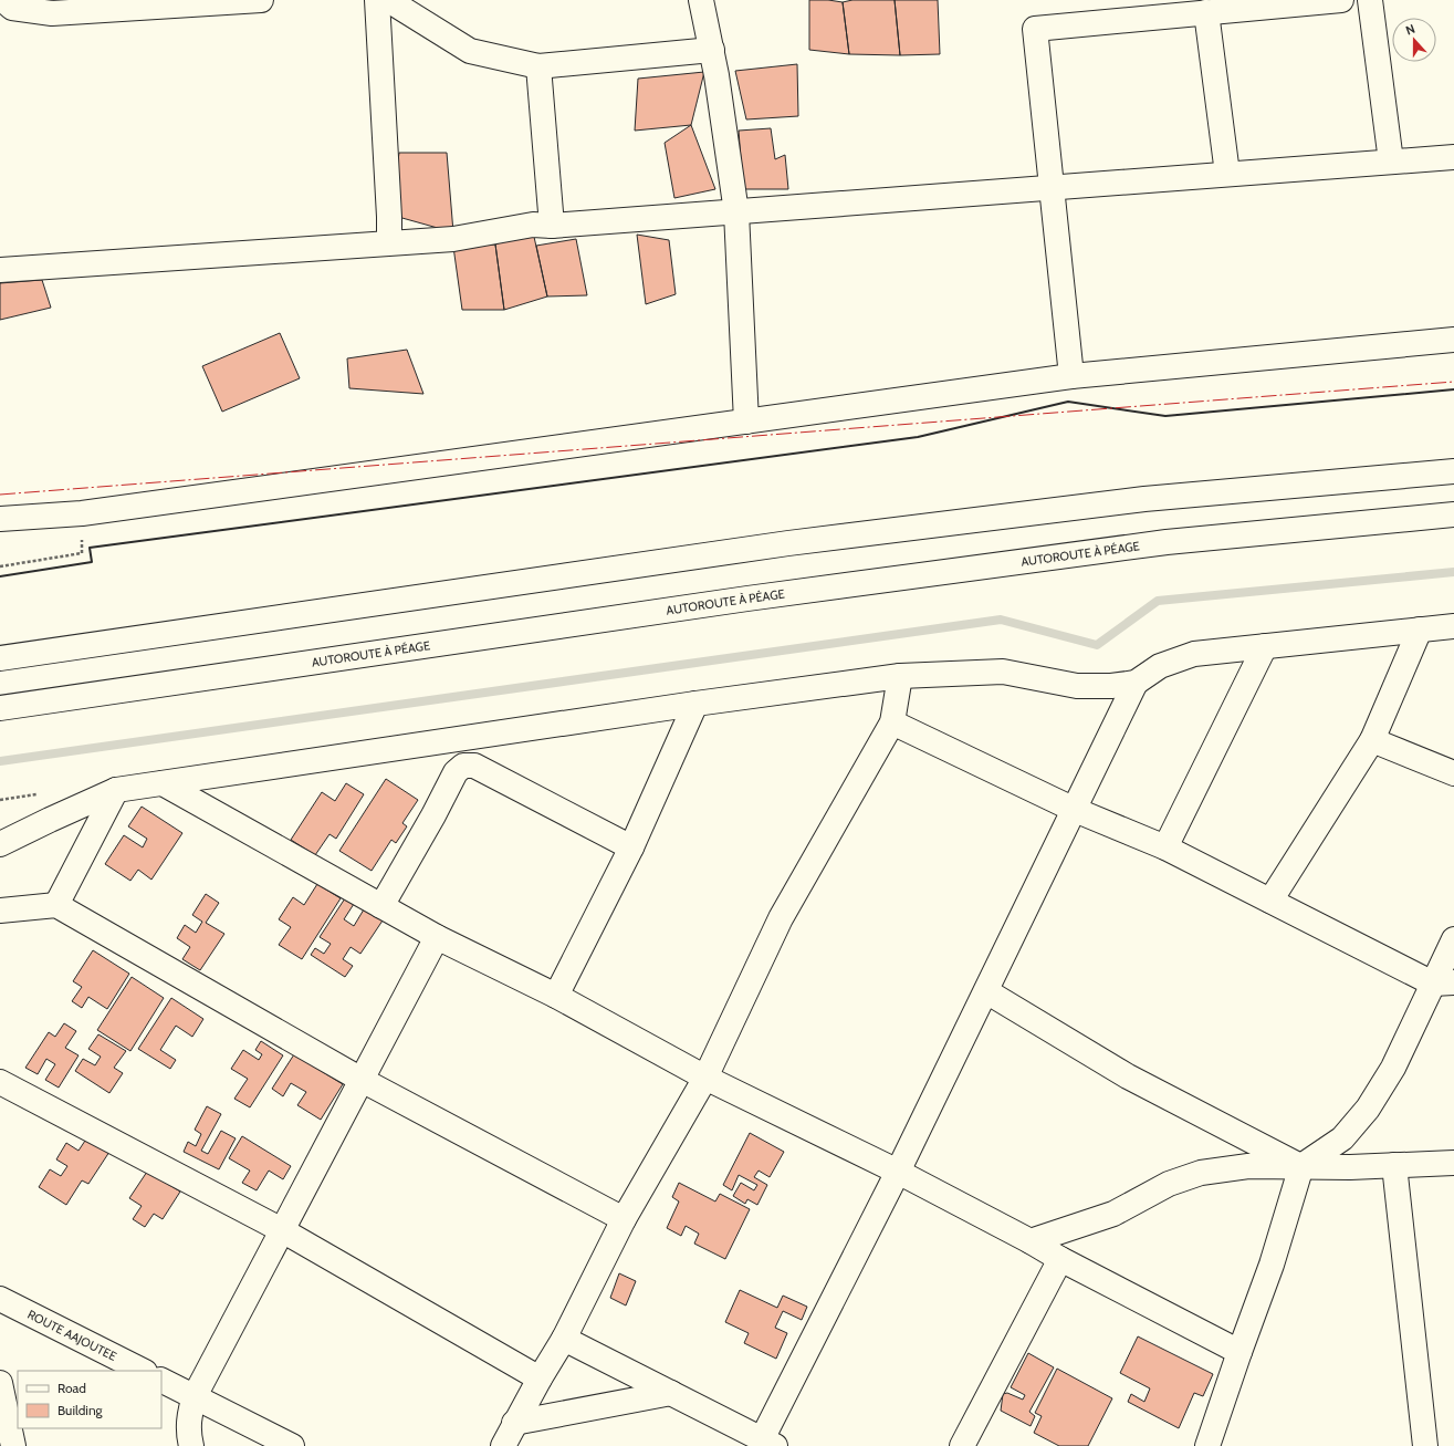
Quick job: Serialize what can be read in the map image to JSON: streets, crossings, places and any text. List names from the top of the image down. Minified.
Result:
{"streets":{"main road":["AUTOROUTE À PÉAGE","ROUTE AAJOUTEE"]},"legend":["Road","Building"],"north":"top"}
